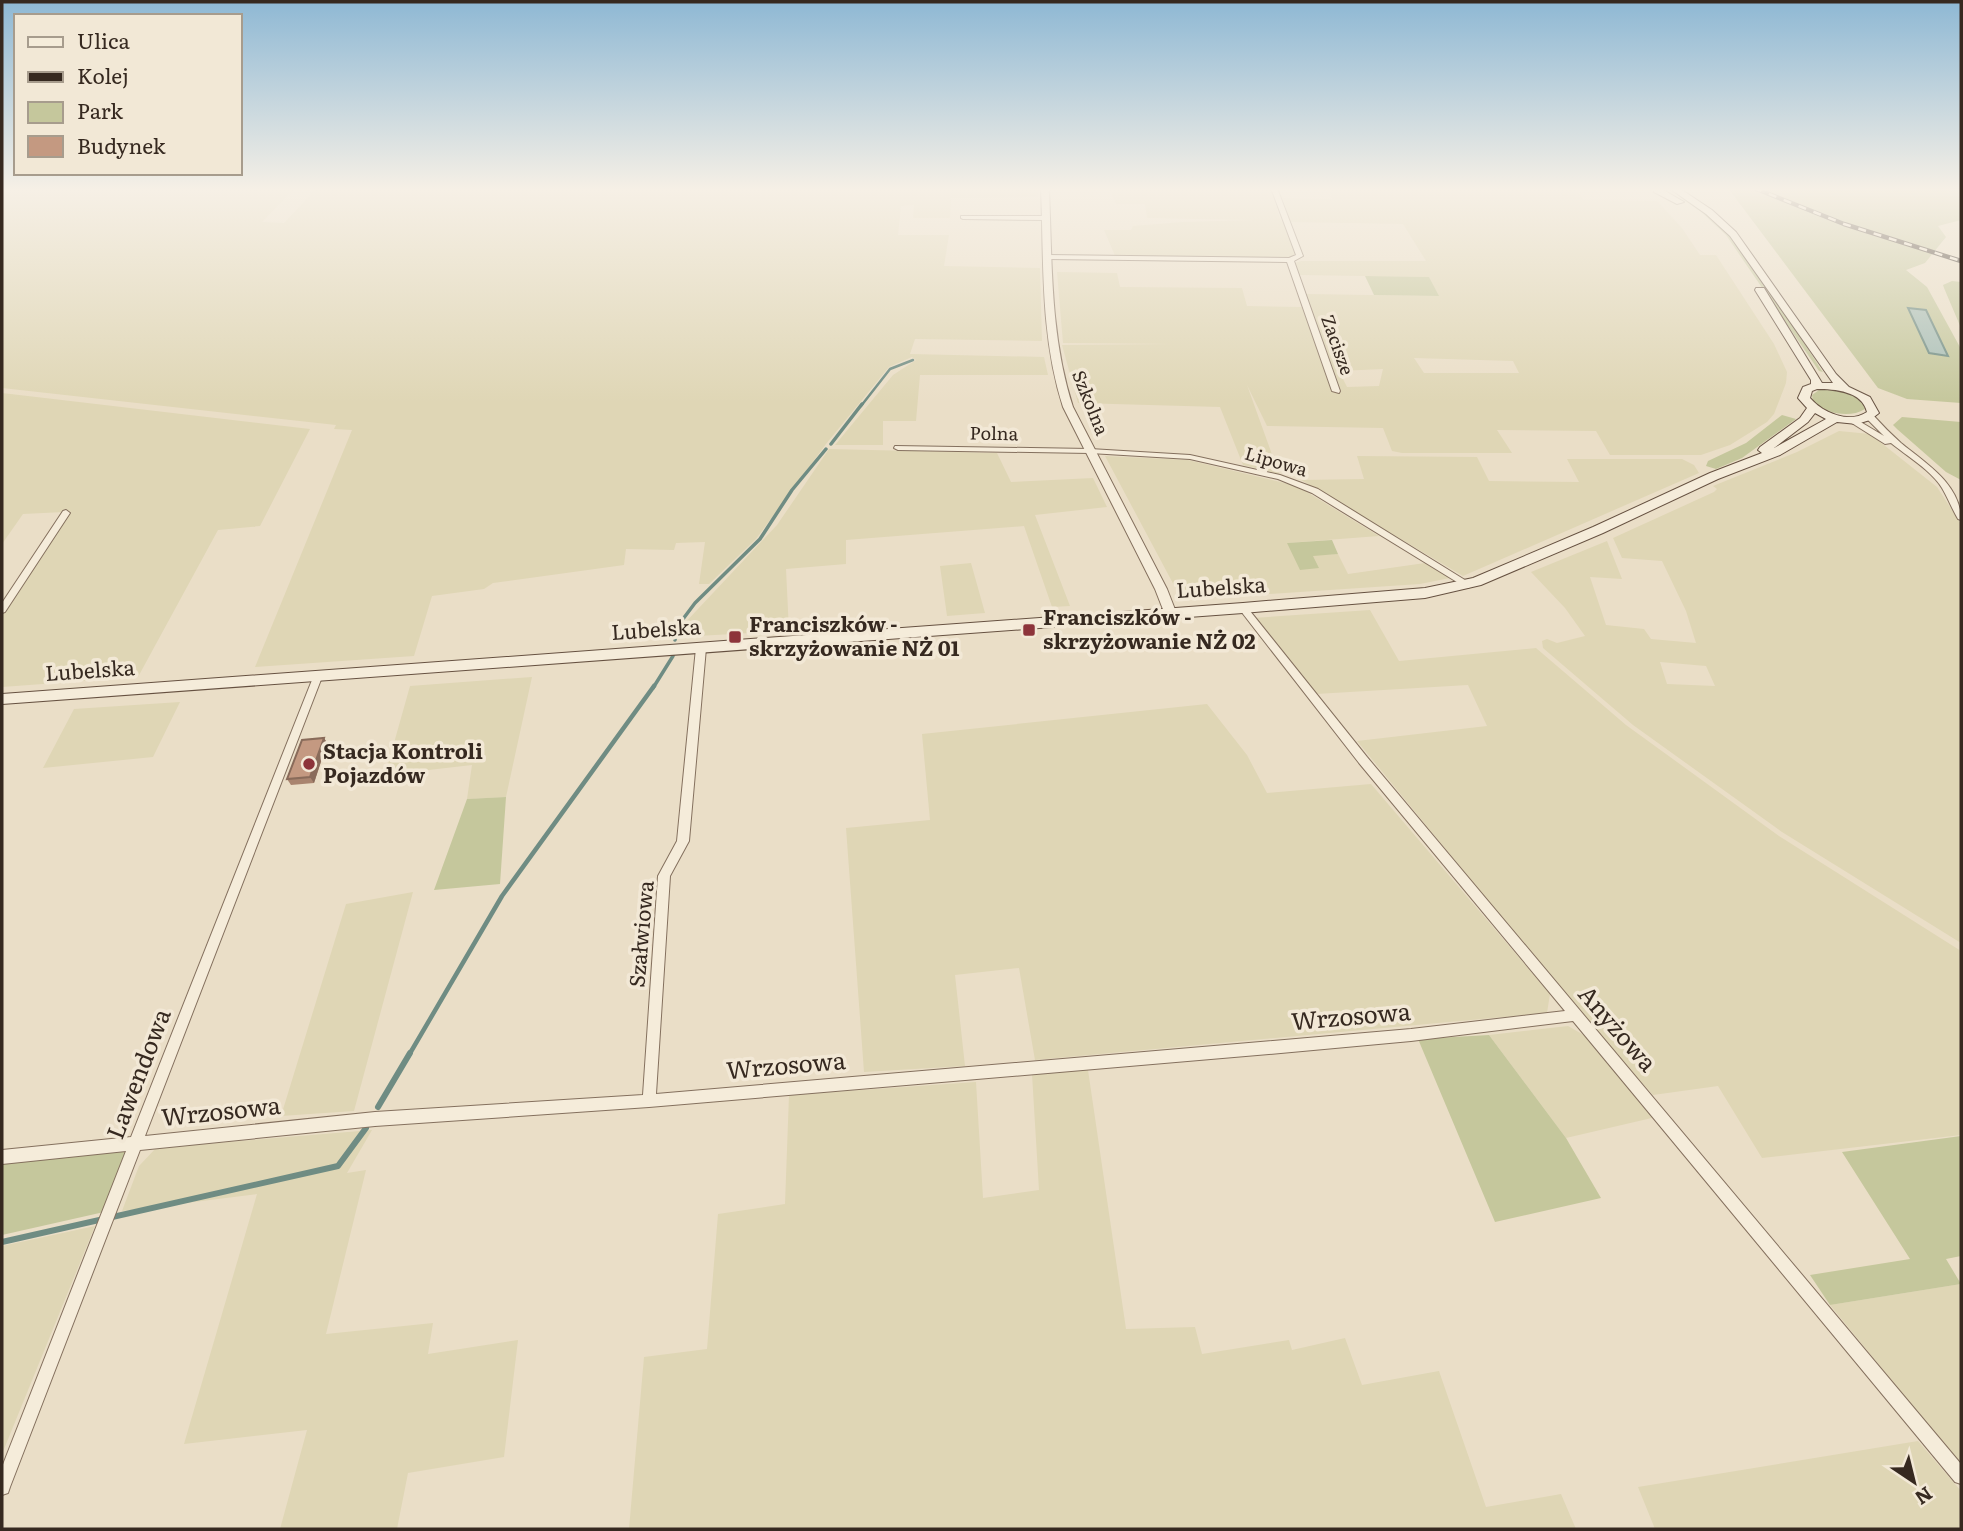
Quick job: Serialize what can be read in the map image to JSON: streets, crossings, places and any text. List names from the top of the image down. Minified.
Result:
{"streets":{"main road":["Lubelska"],"street":["Zacisze","Szkolna","Polna","Lipowa","Szałwiowa","Wrzosowa","Anyżowa","Lawendowa"]},"crossings":[["Szkolna","Polna"],["Szkolna","Lipowa"],["Szkolna","Lubelska"],["Polna","Lipowa"],["Lipowa","Lubelska"],["Lubelska","Szałwiowa"],["Lubelska","Anyżowa"],["Lubelska","Lawendowa"],["Szałwiowa","Wrzosowa"],["Wrzosowa","Anyżowa"],["Wrzosowa","Lawendowa"]],"places":{"transit":["Franciszków - skrzyżowanie NŻ 02","Franciszków - skrzyżowanie NŻ 01"],"other":["Stacja Kontroli Pojazdów"]},"legend":["Ulica","Kolej","Park","Budynek"],"north":"bottom right"}
